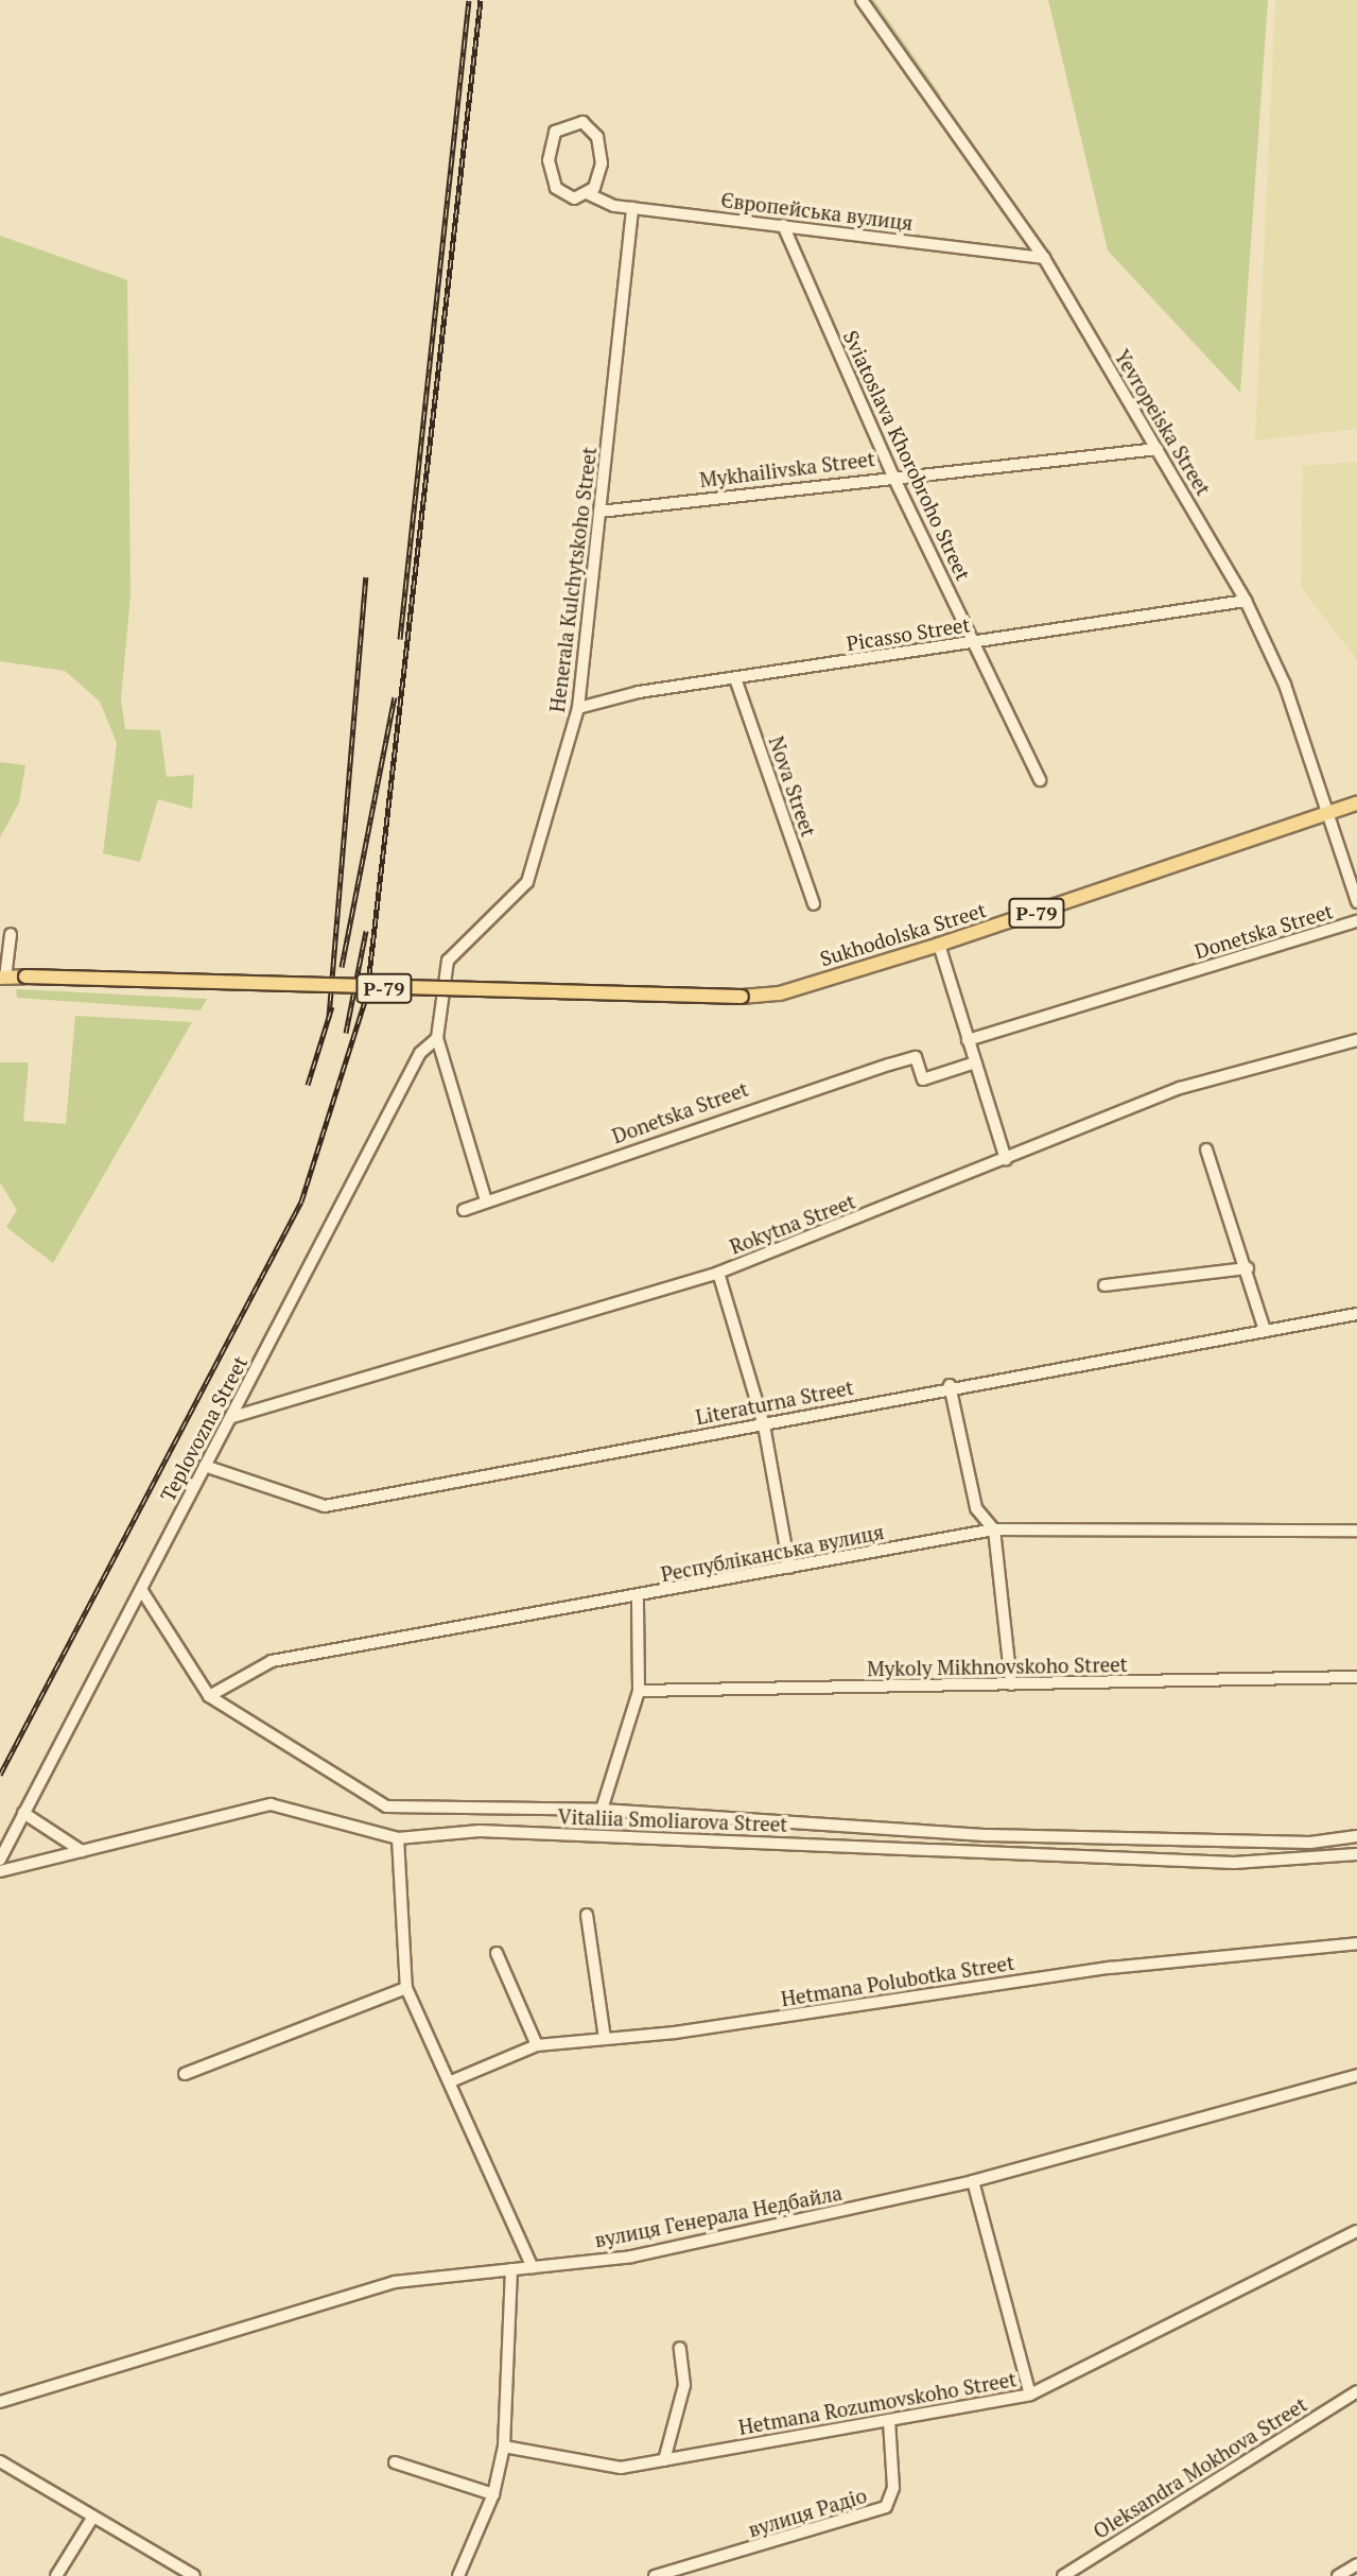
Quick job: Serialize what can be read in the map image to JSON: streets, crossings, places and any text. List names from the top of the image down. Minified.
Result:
{"streets":{"main road":["Р-79","Sukhodolska Street"],"street":["Європейська вулиця","Yevropeiska Street","Sviatoslava Khorobroho Street","Mykhailivska Street","Henerala Kulchytskoho Street","Picasso Street","Nova Street","Donetska Street","Rokytna Street","Literaturna Street","Teplovozna Street","Республіканська вулиця","Mykoly Mikhnovskoho Street","Vitaliia Smoliarova Street","Hetmana Polubotka Street","вулиця Генерала Недбайла","Hetmana Rozumovskoho Street","Oleksandra Mokhova Street","вулиця Радіо"]},"crossings":[["Європейська вулиця","Yevropeiska Street"],["Європейська вулиця","Sviatoslava Khorobroho Street"],["Європейська вулиця","Henerala Kulchytskoho Street"],["Yevropeiska Street","Mykhailivska Street"],["Yevropeiska Street","Picasso Street"],["Yevropeiska Street","Р-79"],["Yevropeiska Street","Sukhodolska Street"],["Sviatoslava Khorobroho Street","Mykhailivska Street"],["Sviatoslava Khorobroho Street","Picasso Street"],["Mykhailivska Street","Henerala Kulchytskoho Street"],["Henerala Kulchytskoho Street","Picasso Street"],["Henerala Kulchytskoho Street","Teplovozna Street"],["Picasso Street","Nova Street"],["Р-79","Sukhodolska Street"],["Rokytna Street","Teplovozna Street"],["Literaturna Street","Teplovozna Street"],["Teplovozna Street","Vitaliia Smoliarova Street"],["Республіканська вулиця","Vitaliia Smoliarova Street"],["Hetmana Rozumovskoho Street","вулиця Радіо"]]}
